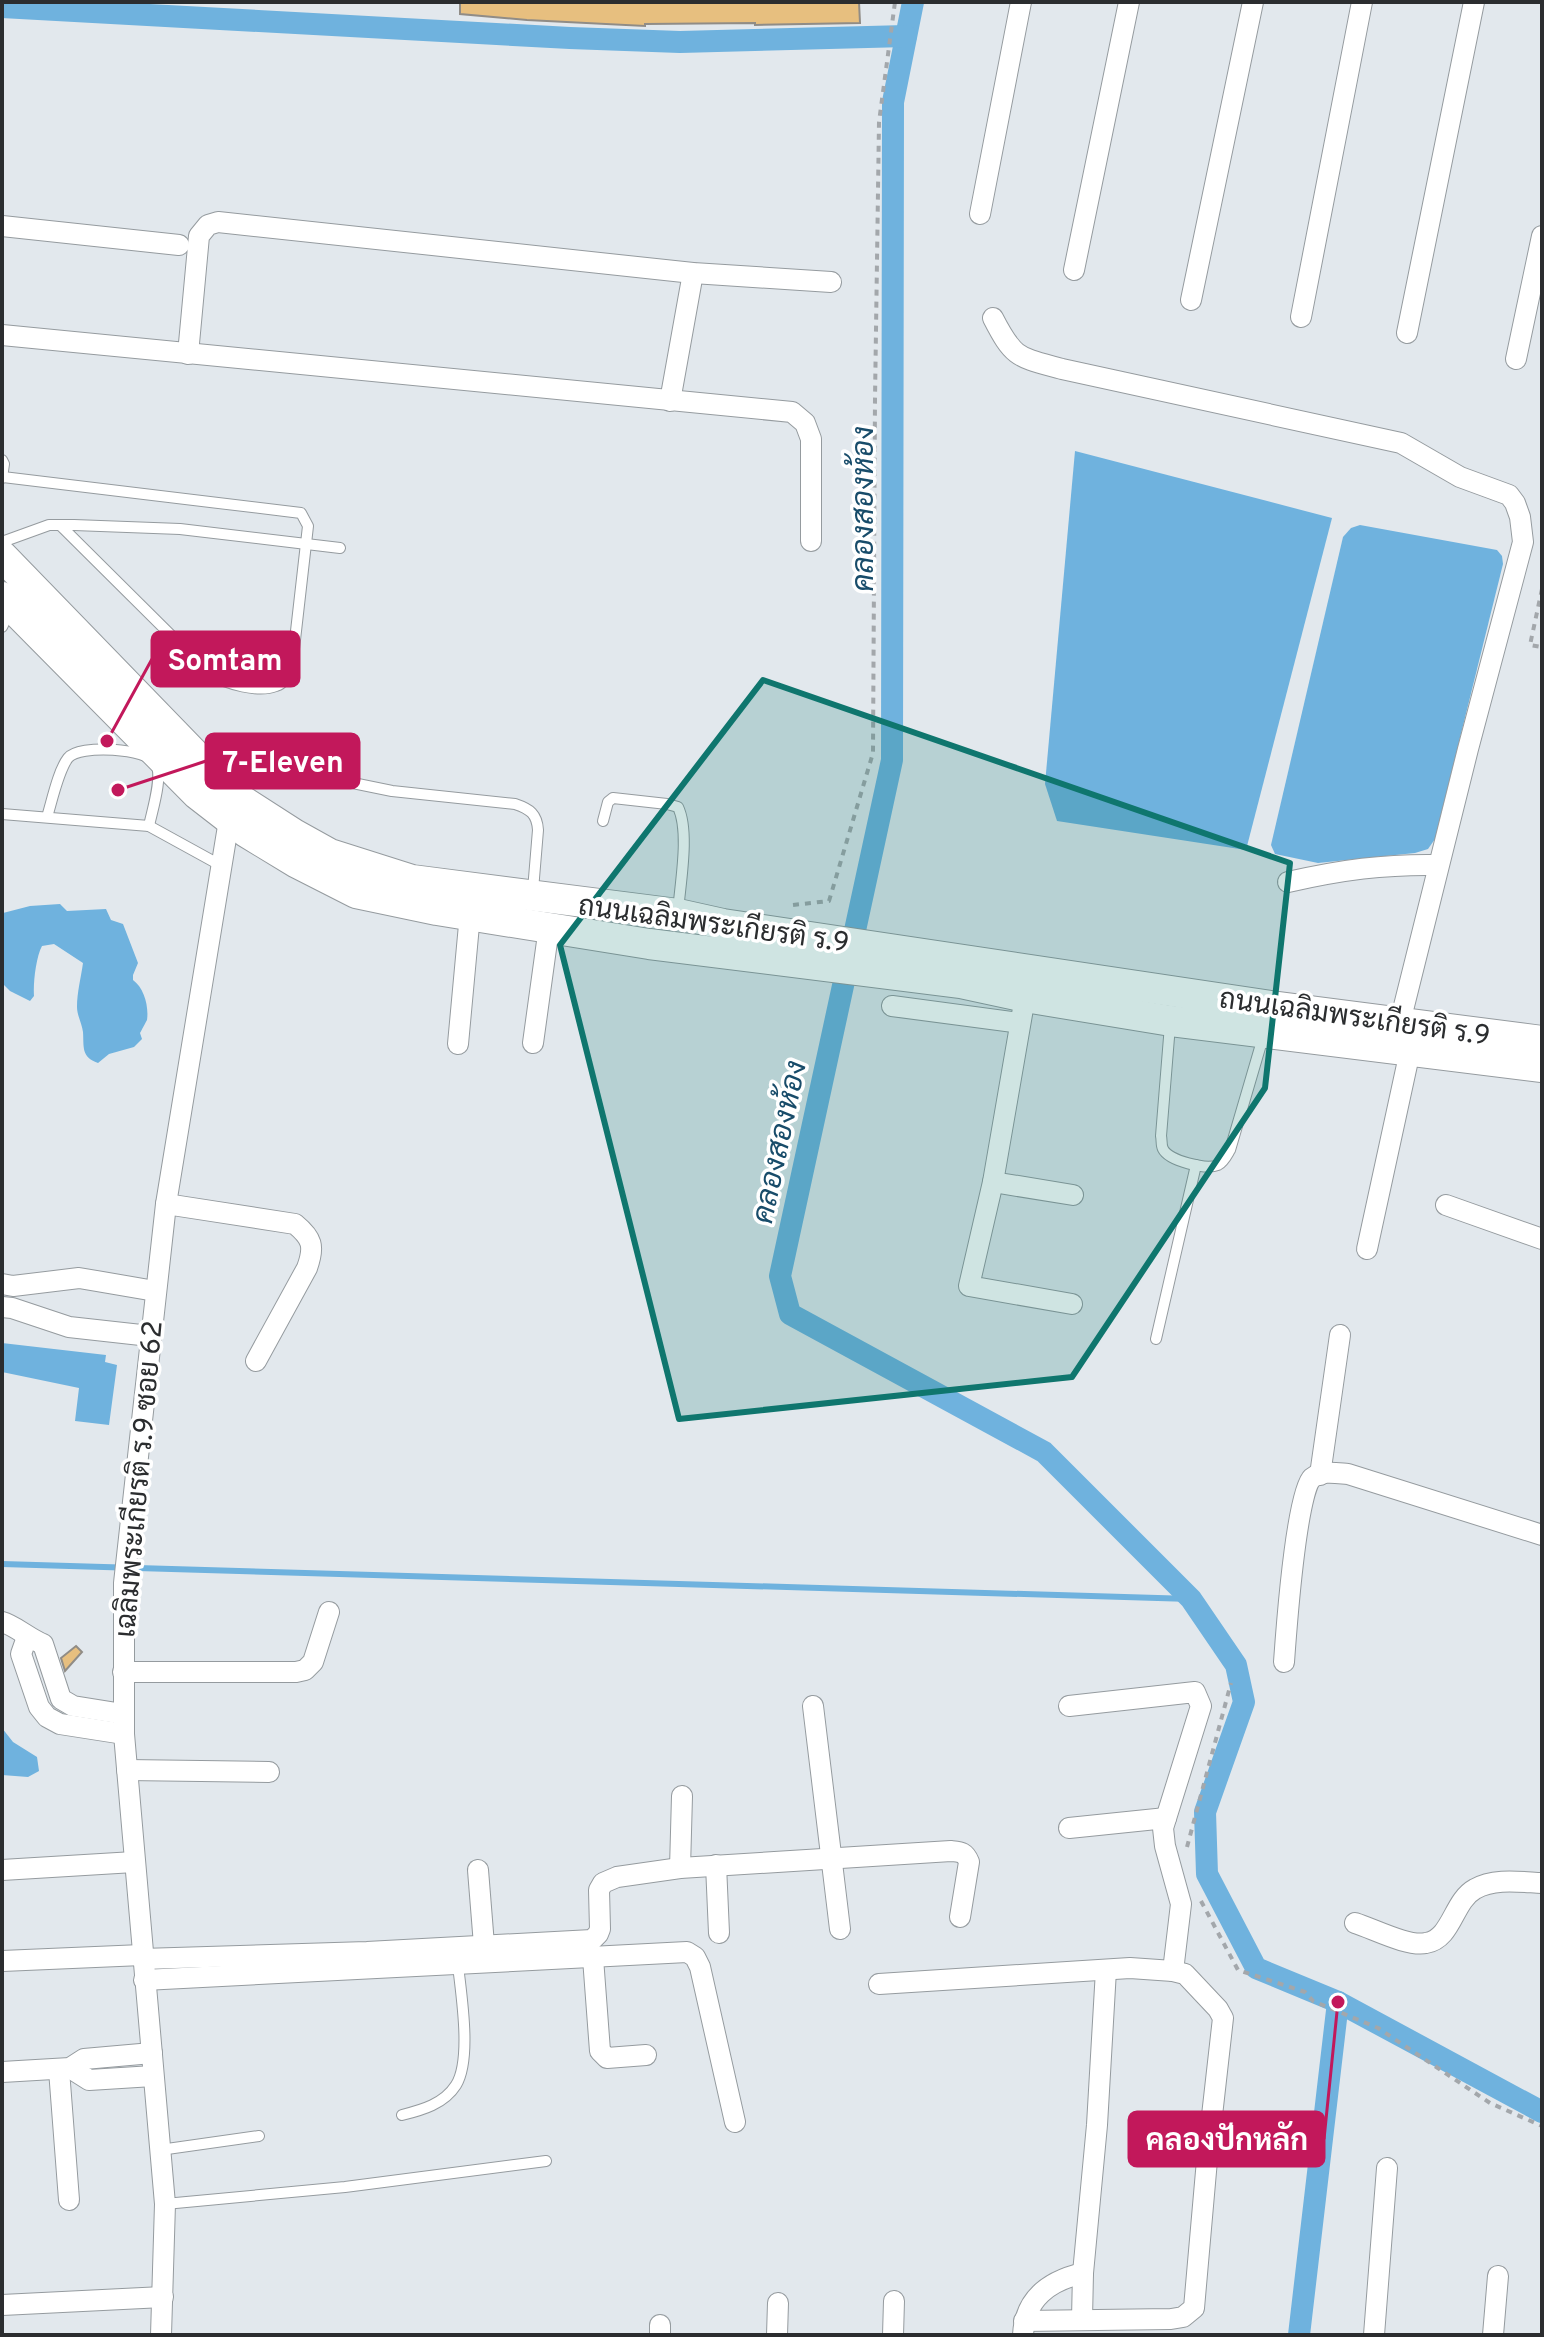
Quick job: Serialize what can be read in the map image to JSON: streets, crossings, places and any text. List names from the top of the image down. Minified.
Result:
{"streets":{"main road":["ถนนเฉลิมพระเกียรติ ร.9"],"street":["เฉลิมพระเกียรติ ร.9 ซอย 62"]},"crossings":[["ถนนเฉลิมพระเกียรติ ร.9","เฉลิมพระเกียรติ ร.9 ซอย 62"]],"water":["คลองสองห้อง"],"places":["Somtam","7-Eleven","คลองปักหลัก"]}
